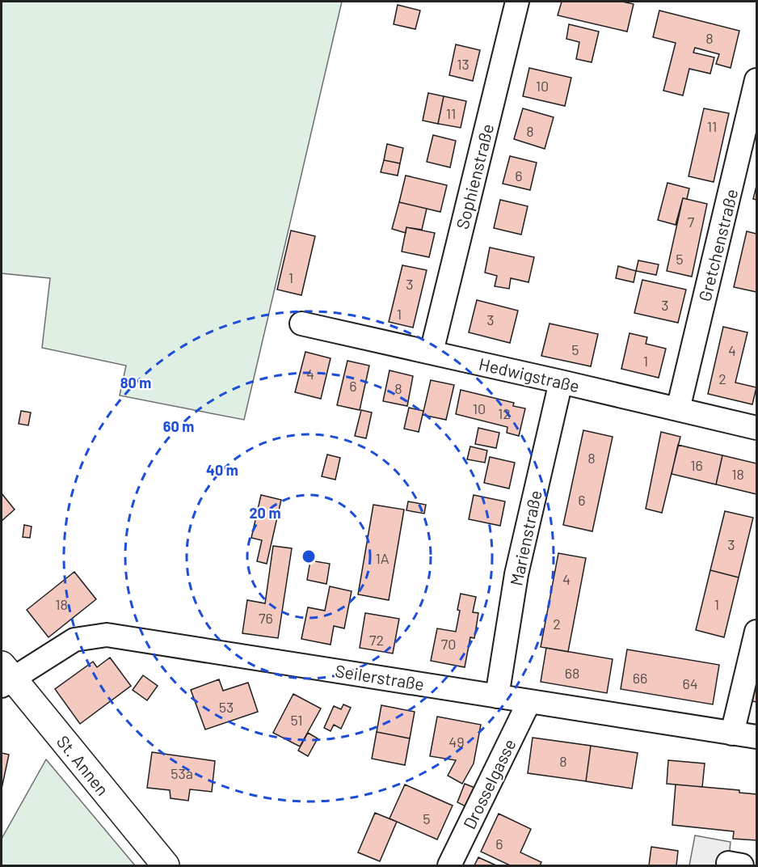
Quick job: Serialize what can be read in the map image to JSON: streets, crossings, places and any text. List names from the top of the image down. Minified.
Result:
{"streets":{"main road":["St. Annen"],"street":["Sophienstraße","Gretchenstraße","Hedwigstraße","Marienstraße","Seilerstraße","Drosselgasse"]},"crossings":[["Sophienstraße","Hedwigstraße"],["Gretchenstraße","Hedwigstraße"],["Hedwigstraße","Marienstraße"],["Marienstraße","Seilerstraße"],["Seilerstraße","St. Annen"],["Seilerstraße","Drosselgasse"]],"house_numbers":["8","13","10","11","11","8","6","7","5","1","3","3","1","3","5","4","1","4","2","6","8","10","12","8","16","18","6","3","1A","4","18","1","76","2","72","70","68","66","64","53","51","49","8","53a","5","6"],"rings":["80 m","60 m","40 m","20 m"]}
